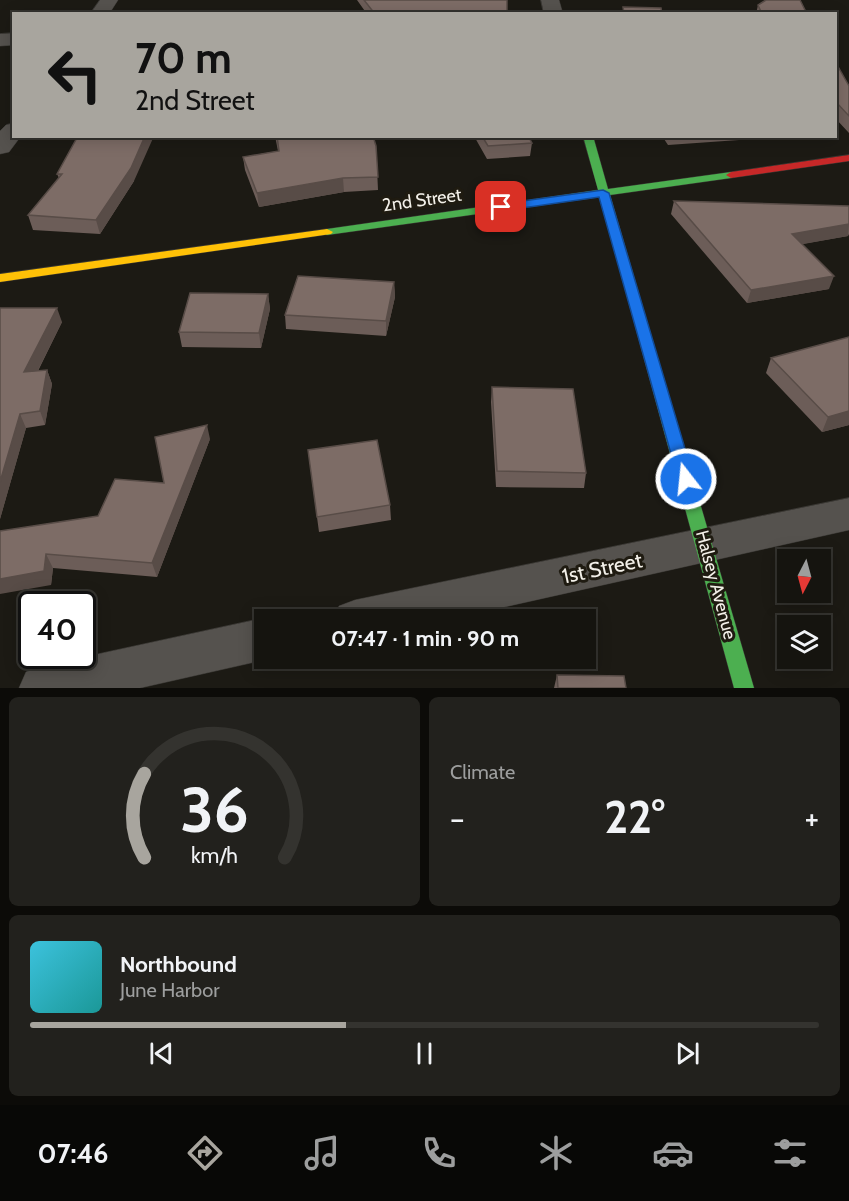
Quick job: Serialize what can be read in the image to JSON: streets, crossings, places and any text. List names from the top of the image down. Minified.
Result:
{"streets":{"street":["2nd Street","1st Street","Halsey Avenue"]},"crossings":[["2nd Street","Halsey Avenue"],["1st Street","Halsey Avenue"]],"north":"bottom","page":{"turn":["70 m","2nd Street"],"limit":"40","trip":"07:47 · 1 min · 90 m","tile":"Climate","heat":["−","22°","+"],"song":["Northbound","June Harbor"],"tabs":"07:46","gauge":["36","km/h"]}}
